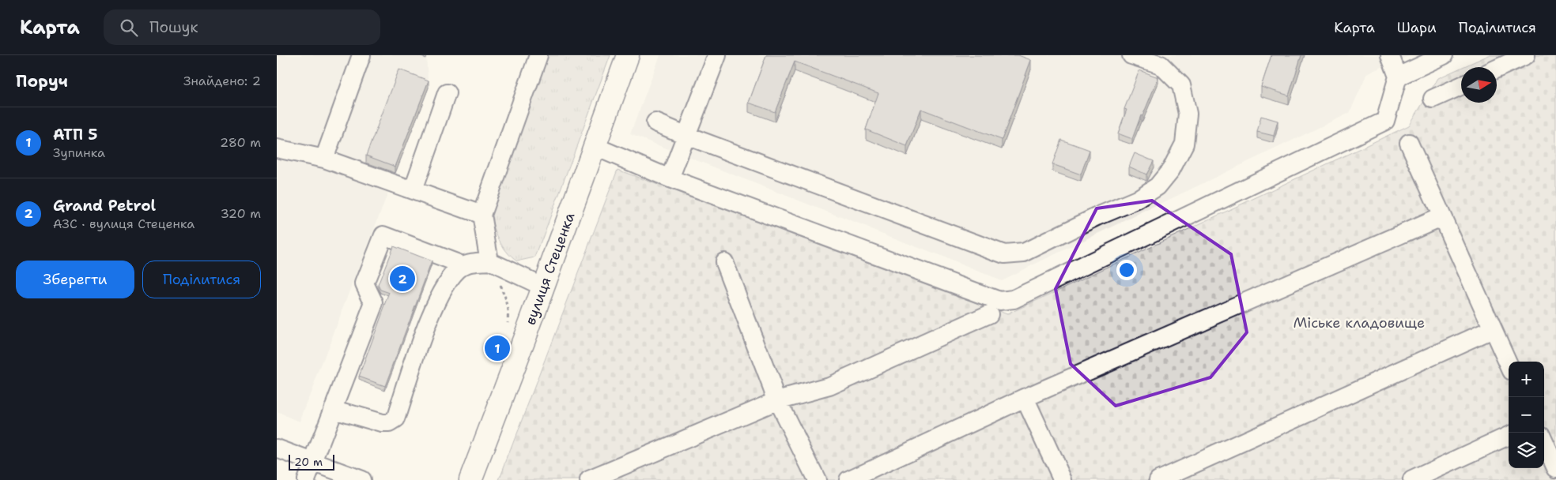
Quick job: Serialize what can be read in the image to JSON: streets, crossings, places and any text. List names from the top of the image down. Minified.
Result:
{"streets":{"main road":["вулиця Стеценка"]},"parks":["Міське кладовище"],"scale_bar":"20 m","north":"right","page":{"header":"Карта","search":"Пошук","nav":["Карта","Шари","Поділитися"],"heading":["Поруч","Знайдено: 2"],"list":[{"mark":"1","name":"АТП 5","note":"Зупинка","value":"280 m"},{"mark":"2","name":"Grand Petrol","note":"АЗС · вулиця Стеценка","value":"320 m"}],"buttons":["Зберегти","Поділитися"],"pins":["2","1"],"map_buttons":["+","−"],"scale":"20 m"}}
